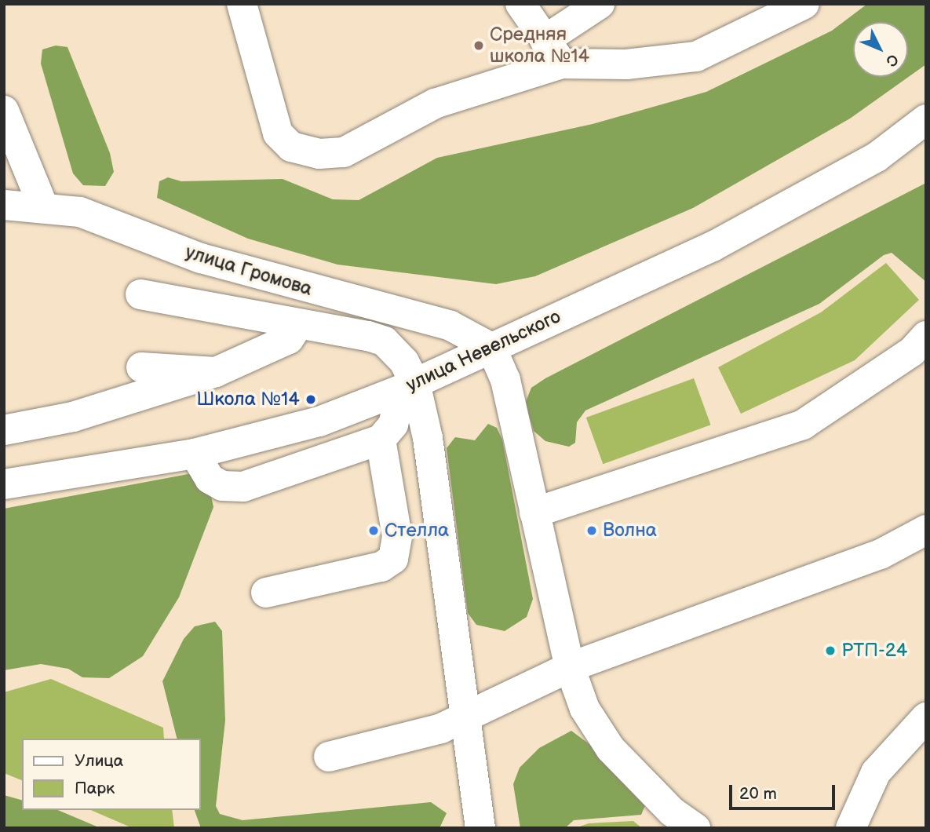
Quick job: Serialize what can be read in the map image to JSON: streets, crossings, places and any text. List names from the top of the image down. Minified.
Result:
{"streets":{"main road":["улица Громова","улица Невельского"]},"crossings":[["улица Громова","улица Невельского"]],"places":["Средняя школа №14","Школа №14","Стелла","Волна","РТП-24"],"legend":["Улица","Парк"],"scale_bar":"20 m","north":"bottom right"}
